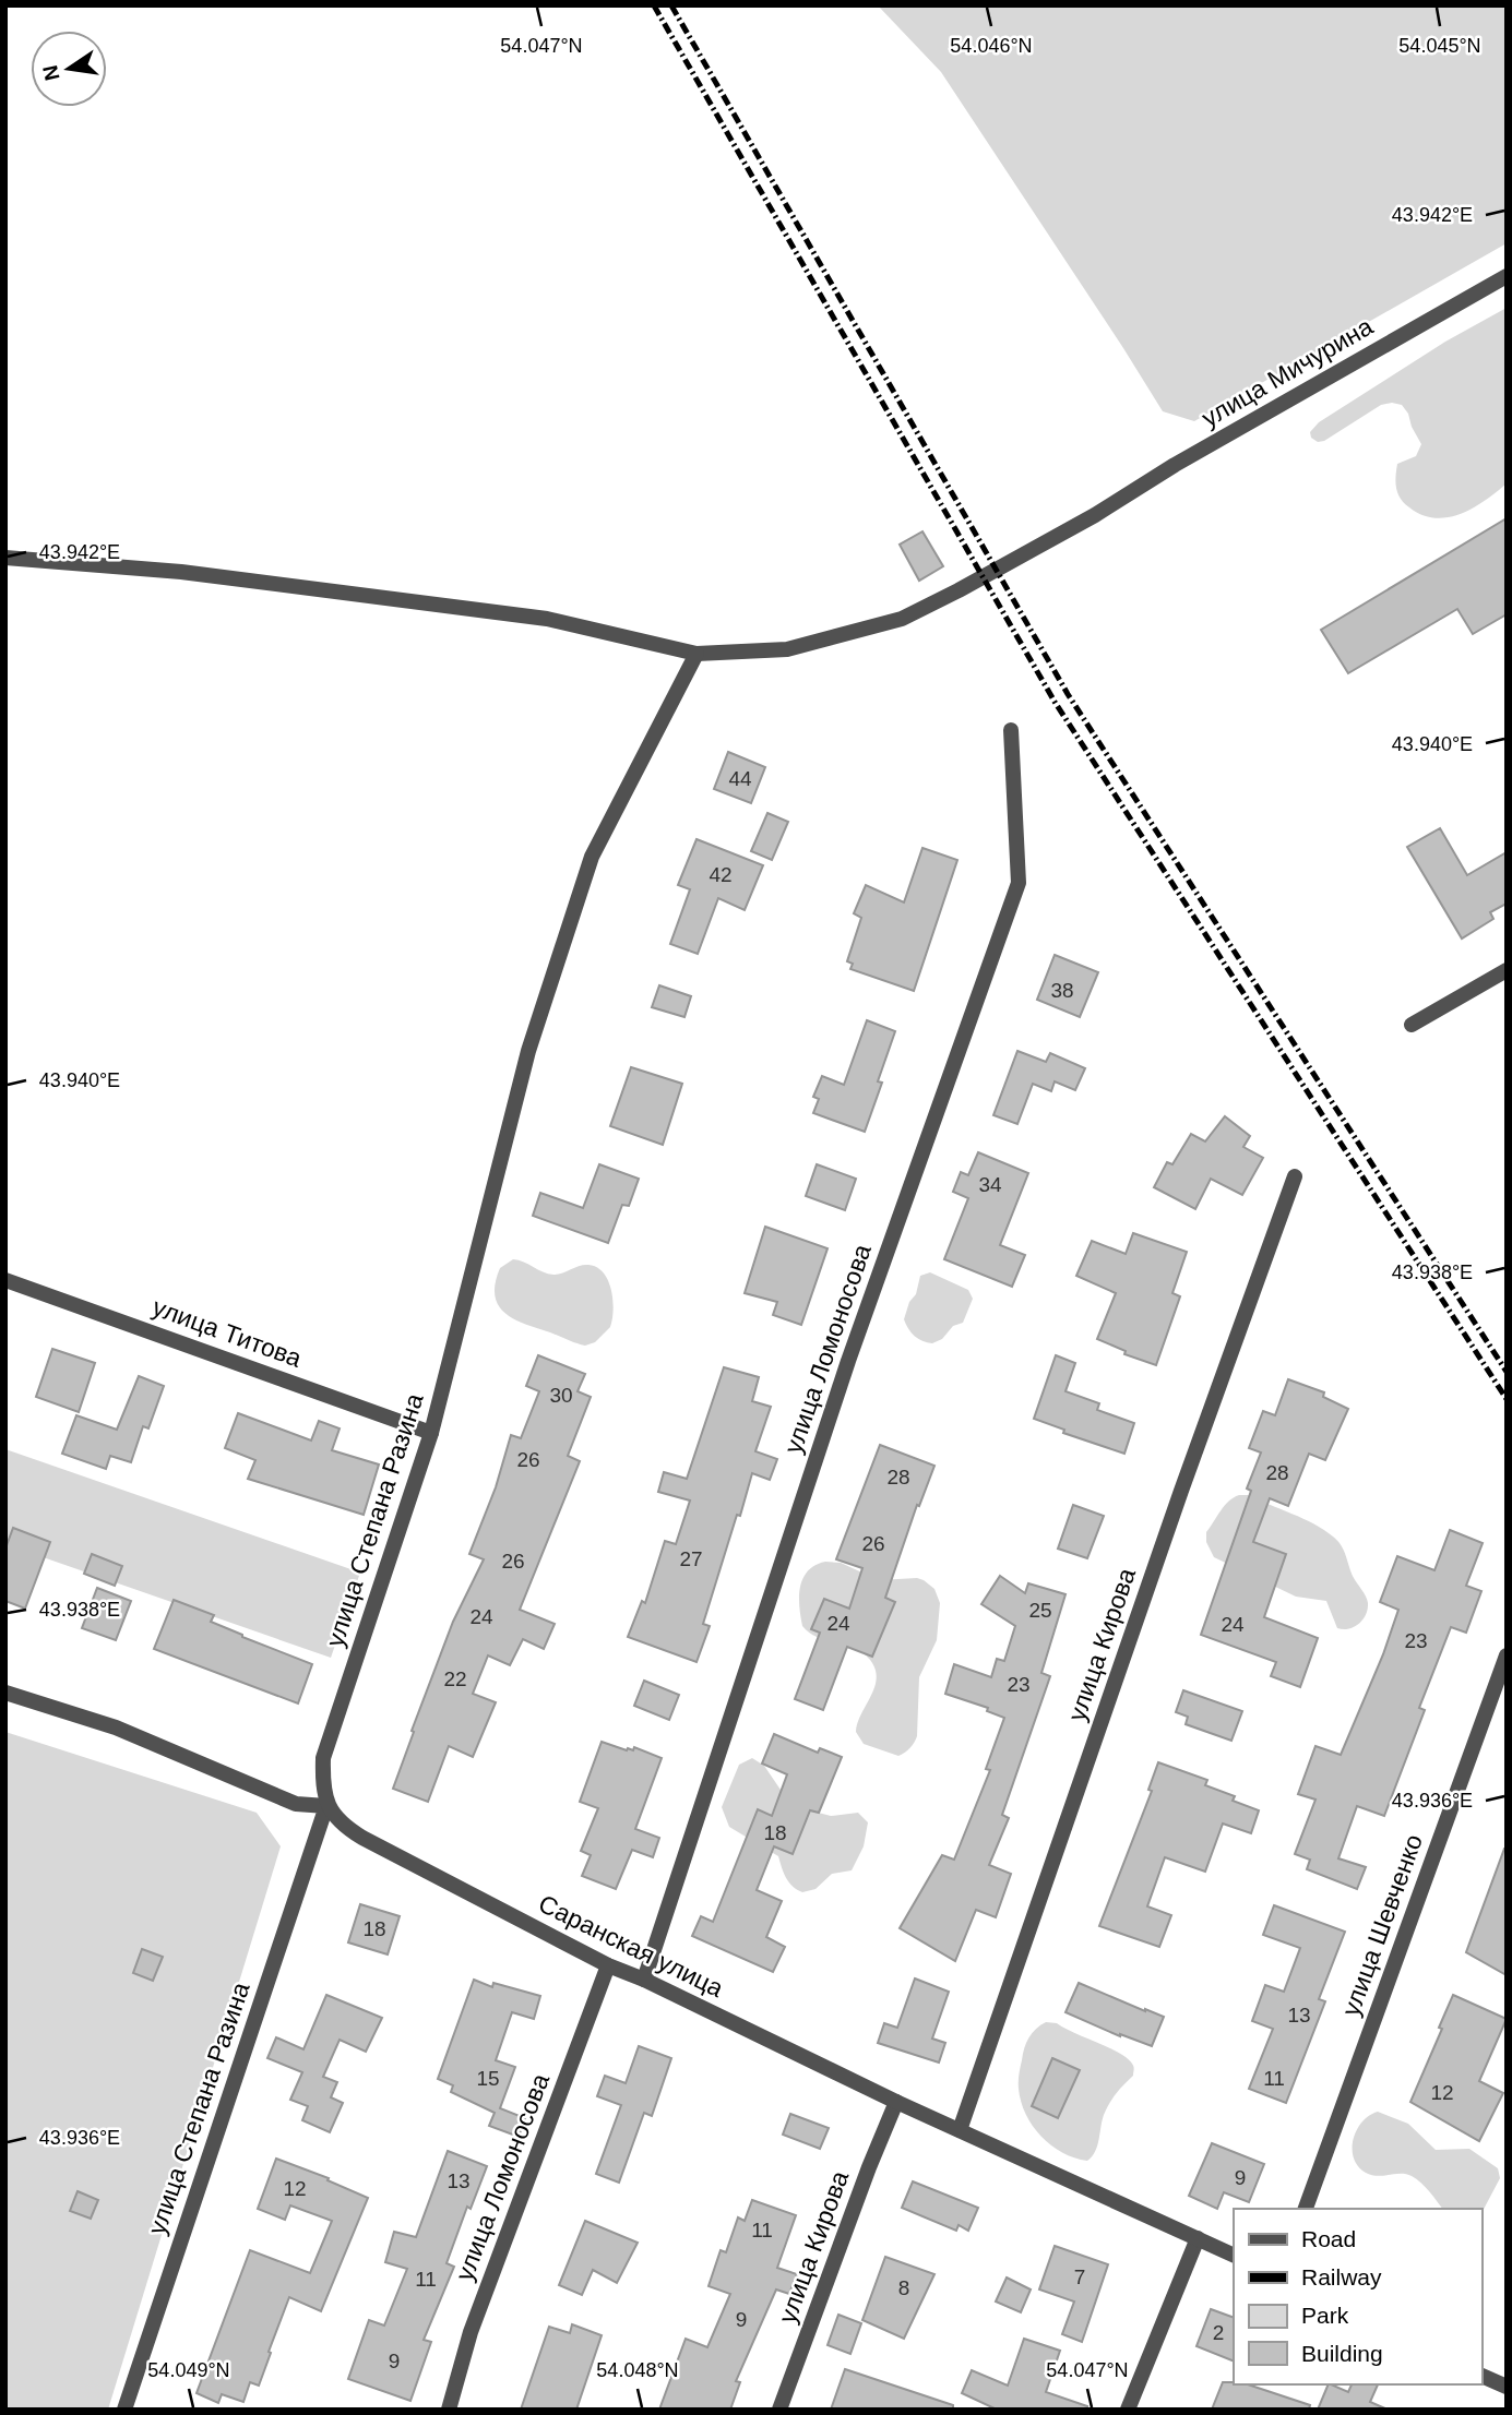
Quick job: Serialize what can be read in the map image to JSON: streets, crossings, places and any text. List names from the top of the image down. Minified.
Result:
{"streets":{"street":["улица Мичурина","улица Титова","улица Ломоносова","улица Степана Разина","улица Кирова","улица Шевченко","Саранская улица"]},"crossings":[["улица Мичурина","улица Степана Разина"],["улица Титова","улица Степана Разина"],["улица Ломоносова","Саранская улица"],["улица Степана Разина","Саранская улица"],["улица Кирова","Саранская улица"]],"house_numbers":["44","42","38","34","30","26","28","28","26","27","26","25","24","24","24","23","22","23","18","18","13","15","11","12","9","13","12","11","7","11","8","9","2","9"],"legend":["Road","Railway","Park","Building"],"north":"left","coordinates":["54.047°N","54.046°N","54.045°N","43.942°E","43.940°E","43.938°E","43.936°E","54.049°N","54.048°N"]}
